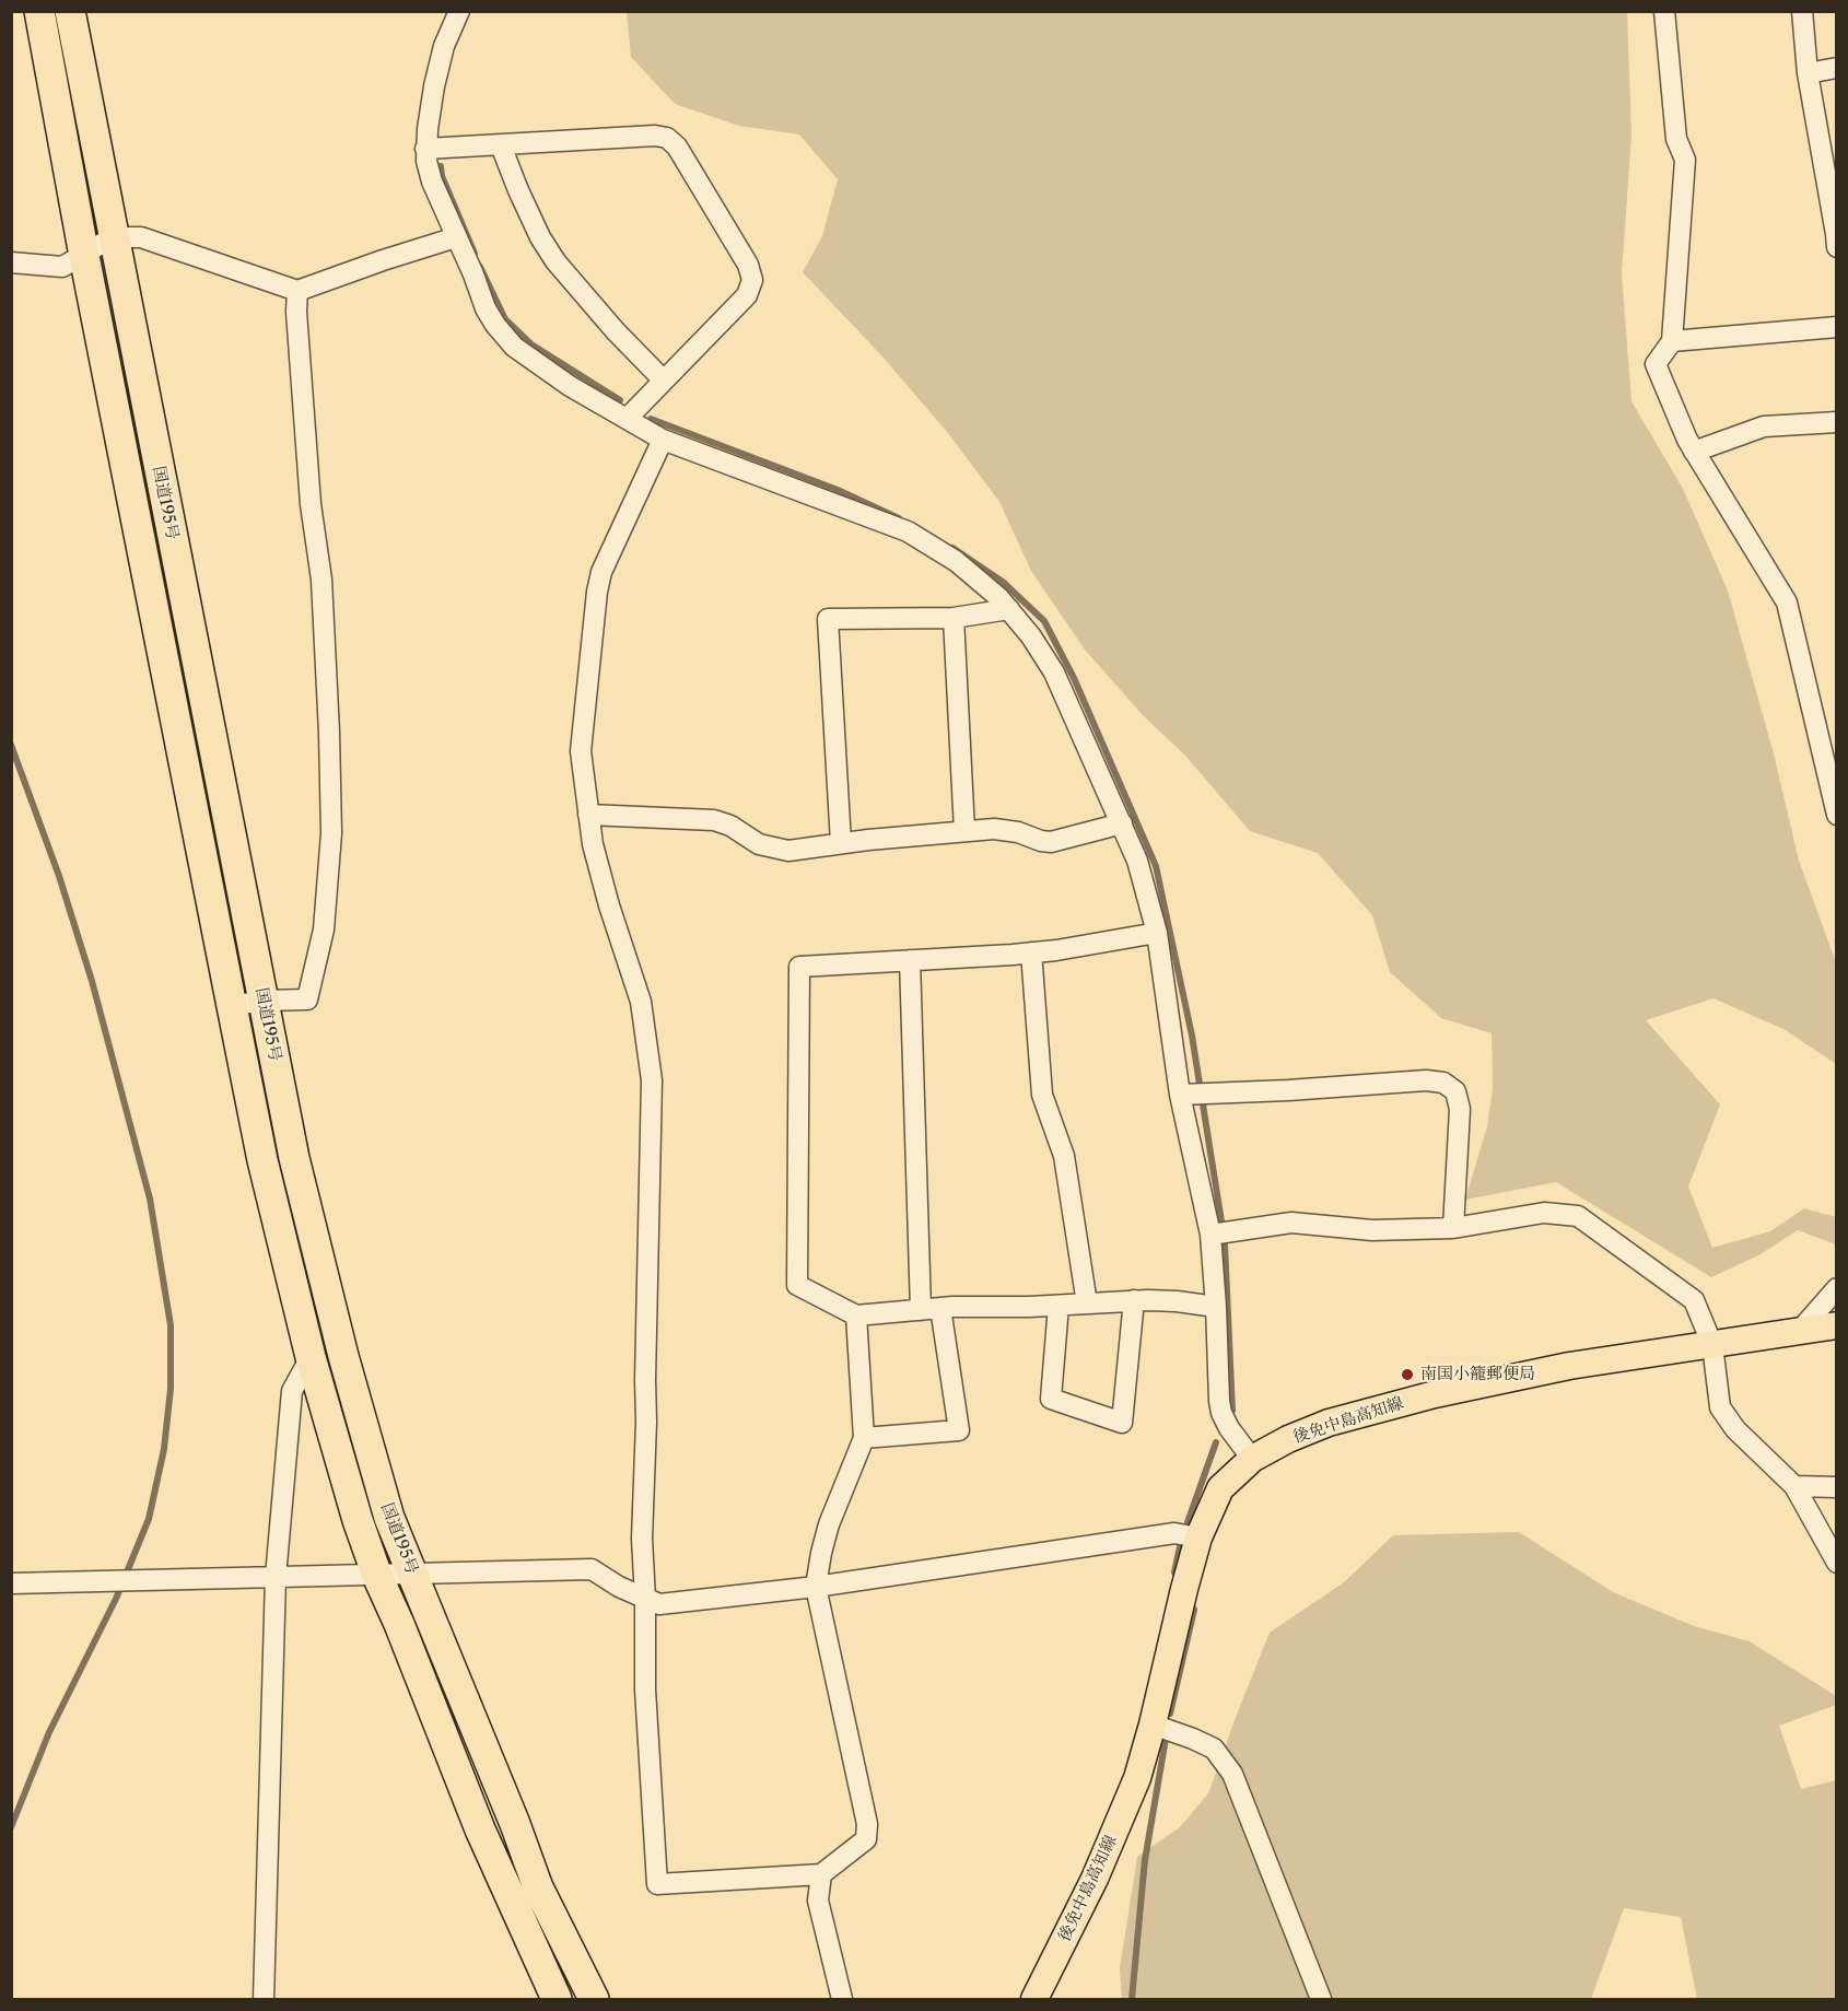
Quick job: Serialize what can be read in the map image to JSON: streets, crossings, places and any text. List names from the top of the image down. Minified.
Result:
{"streets":{"highway":["国道195号"],"main road":["後免中島高知線"]},"places":["南国小籠郵便局"]}
